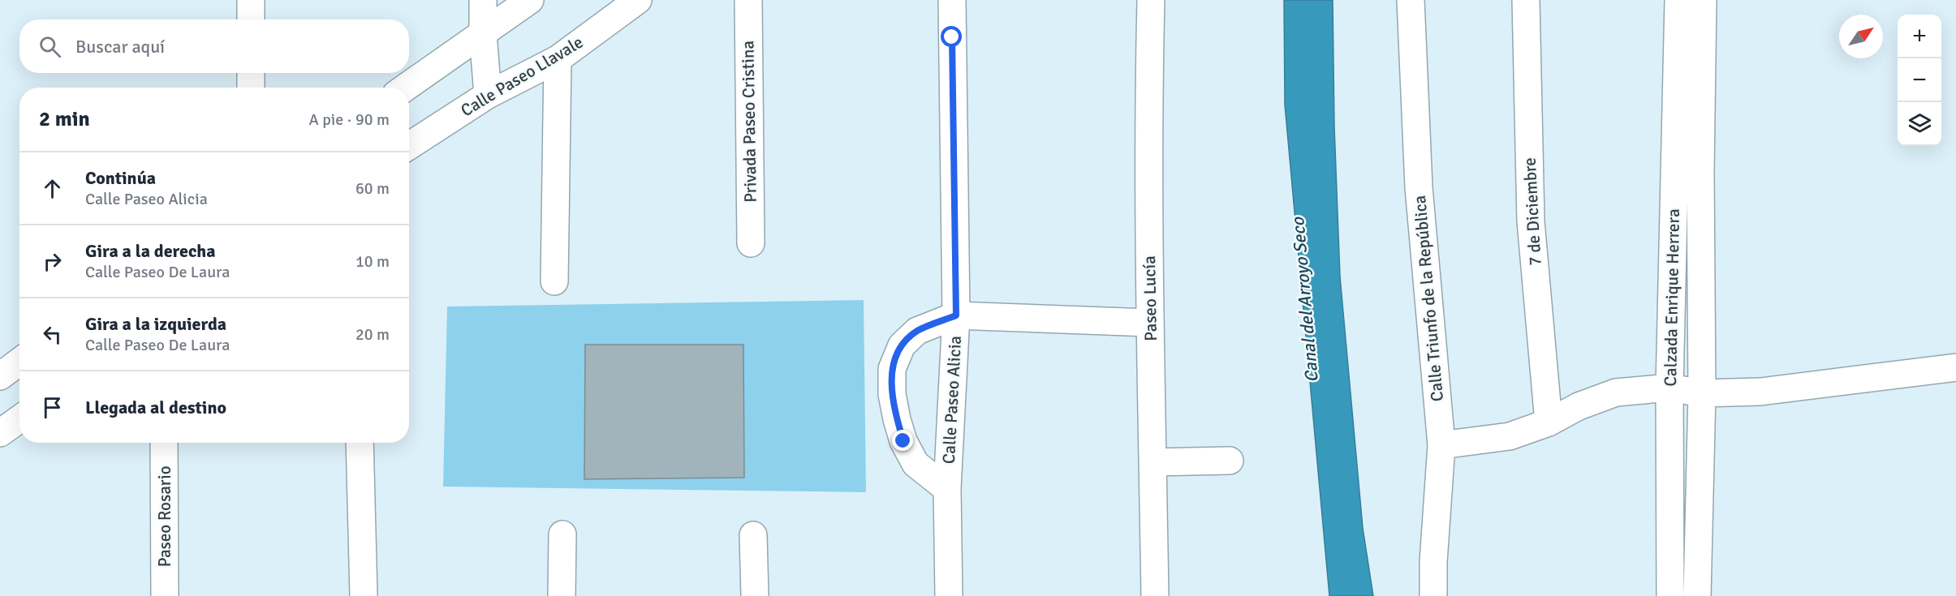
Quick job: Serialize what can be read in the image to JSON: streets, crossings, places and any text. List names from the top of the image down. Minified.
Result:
{"streets":{"street":["Calle Paseo Llavale","Privada Paseo Cristina","7 de Diciembre","Calzada Enrique Herrera","Paseo Lucía","Calle Triunfo de la República","Calle Paseo Alicia","Paseo Rosario"]},"water":["Canal del Arroyo Seco"],"north":"top right","page":{"map_buttons":["+","−"],"search":"Buscar aquí","heading":["2 min","A pie · 90 m"],"list":[["Continúa","Calle Paseo Alicia","60 m"],["Gira a la derecha","Calle Paseo De Laura","10 m"],["Gira a la izquierda","Calle Paseo De Laura","20 m"],"Llegada al destino"]}}
